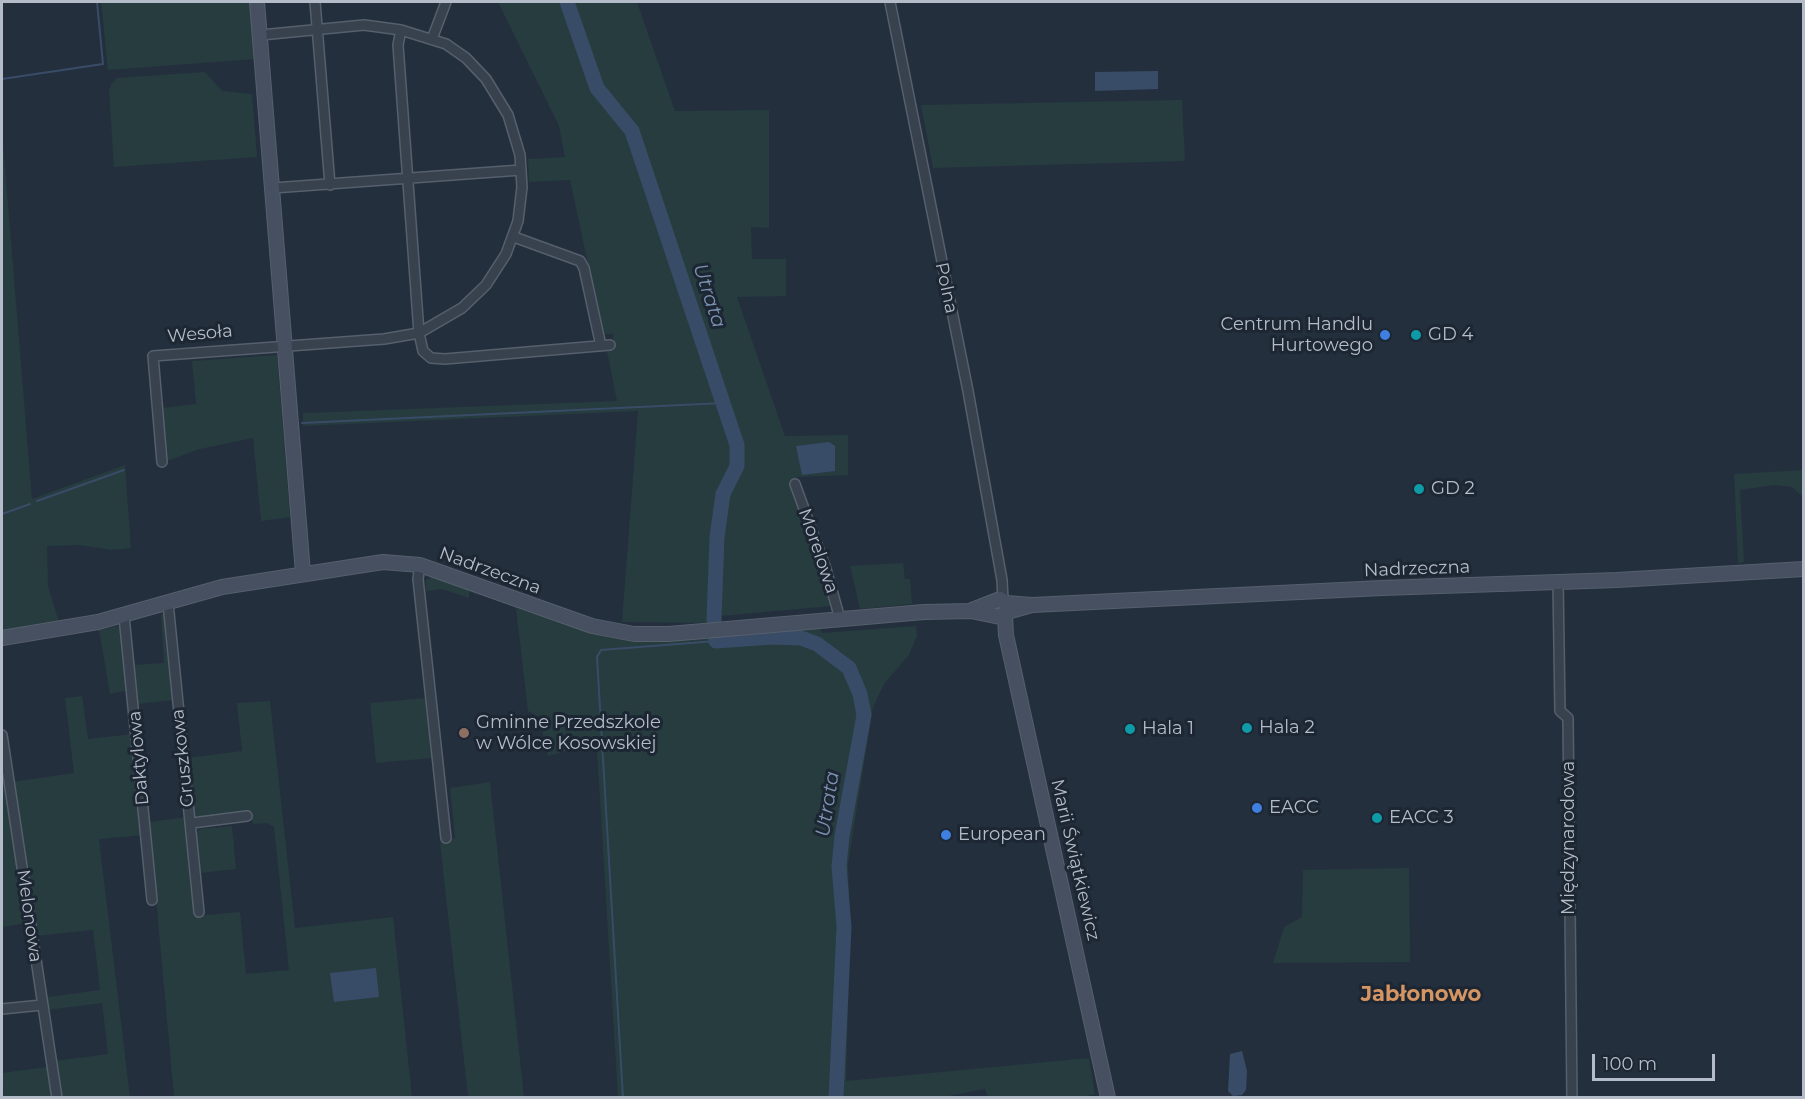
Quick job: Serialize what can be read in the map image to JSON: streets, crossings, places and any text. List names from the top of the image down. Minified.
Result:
{"streets":{"street":["Polna","Wesoła","Morelowa","Nadrzeczna","Daktylowa","Gruszkowa","Międzynarodowa","Marii Świątkiewicz","Melonowa"]},"crossings":[["Polna","Nadrzeczna"],["Polna","Marii Świątkiewicz"],["Morelowa","Nadrzeczna"],["Nadrzeczna","Daktylowa"],["Nadrzeczna","Gruszkowa"],["Nadrzeczna","Międzynarodowa"],["Nadrzeczna","Marii Świątkiewicz"]],"districts":["Jabłonowo"],"water":["Utrata"],"places":["Centrum Handlu Hurtowego","GD 4","GD 2","Hala 2","Hala 1","Gminne Przedszkole w Wólce Kosowskiej","EACC","EACC 3","European"],"scale_bar":"100 m"}
